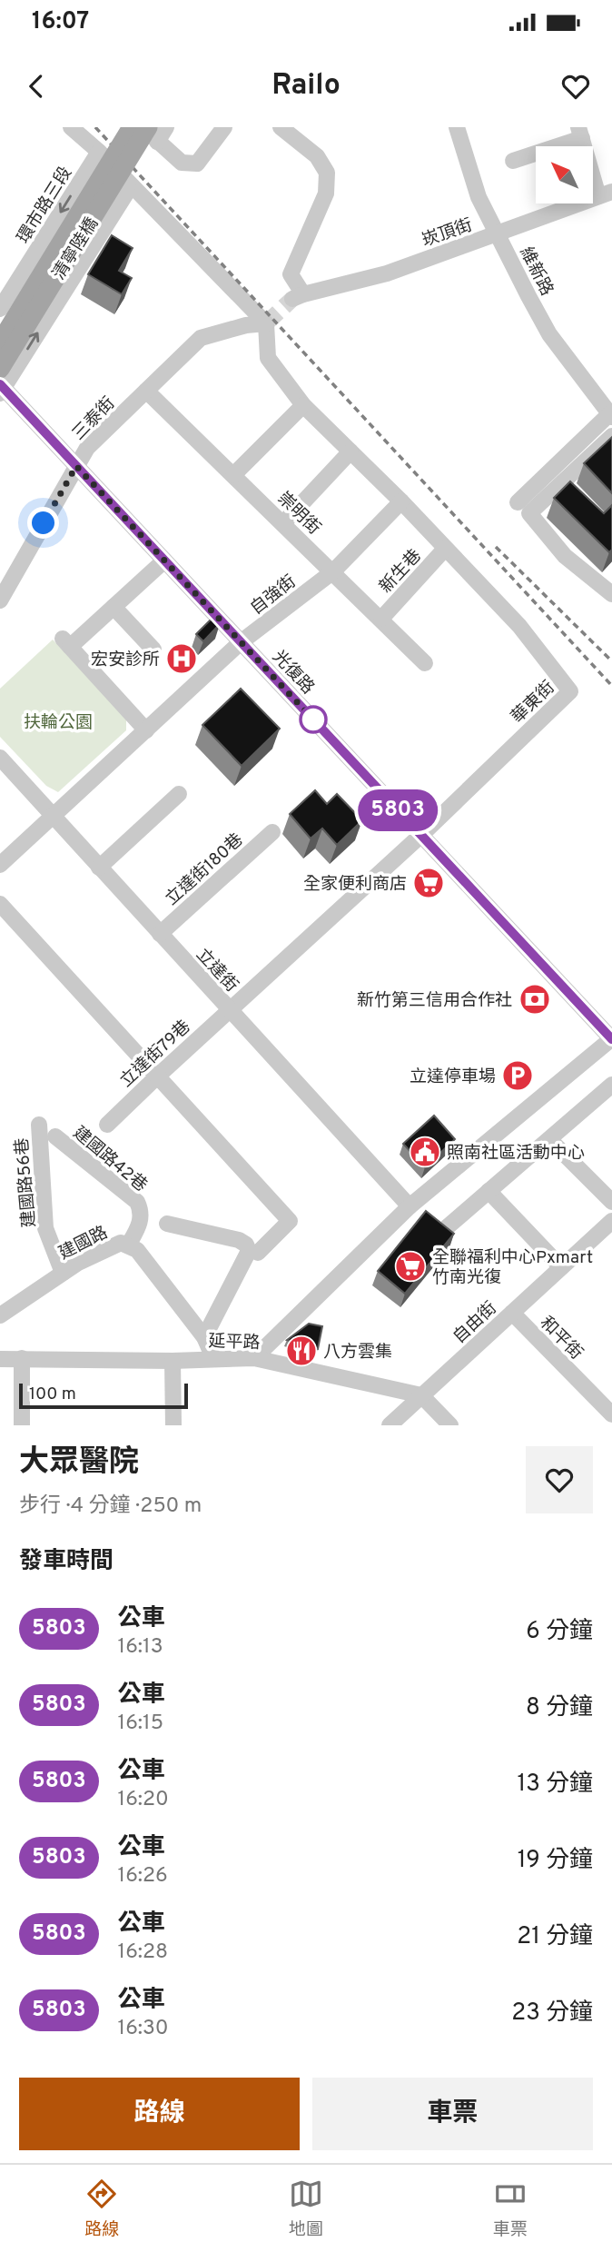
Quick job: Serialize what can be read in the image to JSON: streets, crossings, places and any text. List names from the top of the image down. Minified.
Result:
{"streets":{"main road":["清寧陸橋"],"street":["環市路三段","崁頂街","維新路","三泰街","崇明街","新生巷","自強街","光復路","華東街","立達街180巷","立達街","立達街79巷","建國路42巷","建國路56巷","建國路","自由街","和平街","延平路"]},"crossings":[["崁頂街","維新路"],["三泰街","崇明街"],["三泰街","光復路"],["三泰街","華東街"],["崇明街","新生巷"],["崇明街","自強街"],["新生巷","華東街"],["自強街","光復路"],["自強街","華東街"],["自強街","立達街"],["光復路","華東街"],["華東街","立達街"],["華東街","立達街79巷"],["立達街180巷","立達街"],["立達街","立達街79巷"],["建國路42巷","建國路"],["建國路56巷","建國路"],["建國路","延平路"],["自由街","和平街"],["自由街","延平路"]],"parks":["扶輪公園"],"places":{"hospital":["宏安診所"],"supermarket":["全家便利商店","全聯福利中心Pxmart 竹南光復"],"bank":["新竹第三信用合作社"],"parking":["立達停車場"],"public building":["照南社區活動中心"],"restaurant":["八方雲集"]},"lines":["bus line 5803"],"scale_bar":"100 m","north":"top left","page":{"status":"16:07","header":"Railo","on_map":"5803","scale":"100 m","heading":[["大眾醫院","步行 · 4 分鐘 · 250 m"],"發車時間"],"list":[{"mark":"5803","name":"公車","note":"16:13","value":"6 分鐘"},{"mark":"5803","name":"公車","note":"16:15","value":"8 分鐘"},{"mark":"5803","name":"公車","note":"16:20","value":"13 分鐘"},{"mark":"5803","name":"公車","note":"16:26","value":"19 分鐘"},{"mark":"5803","name":"公車","note":"16:28","value":"21 分鐘"},{"mark":"5803","name":"公車","note":"16:30","value":"23 分鐘"}],"buttons":["路線","車票"],"tabs":["路線","地圖","車票"]}}
